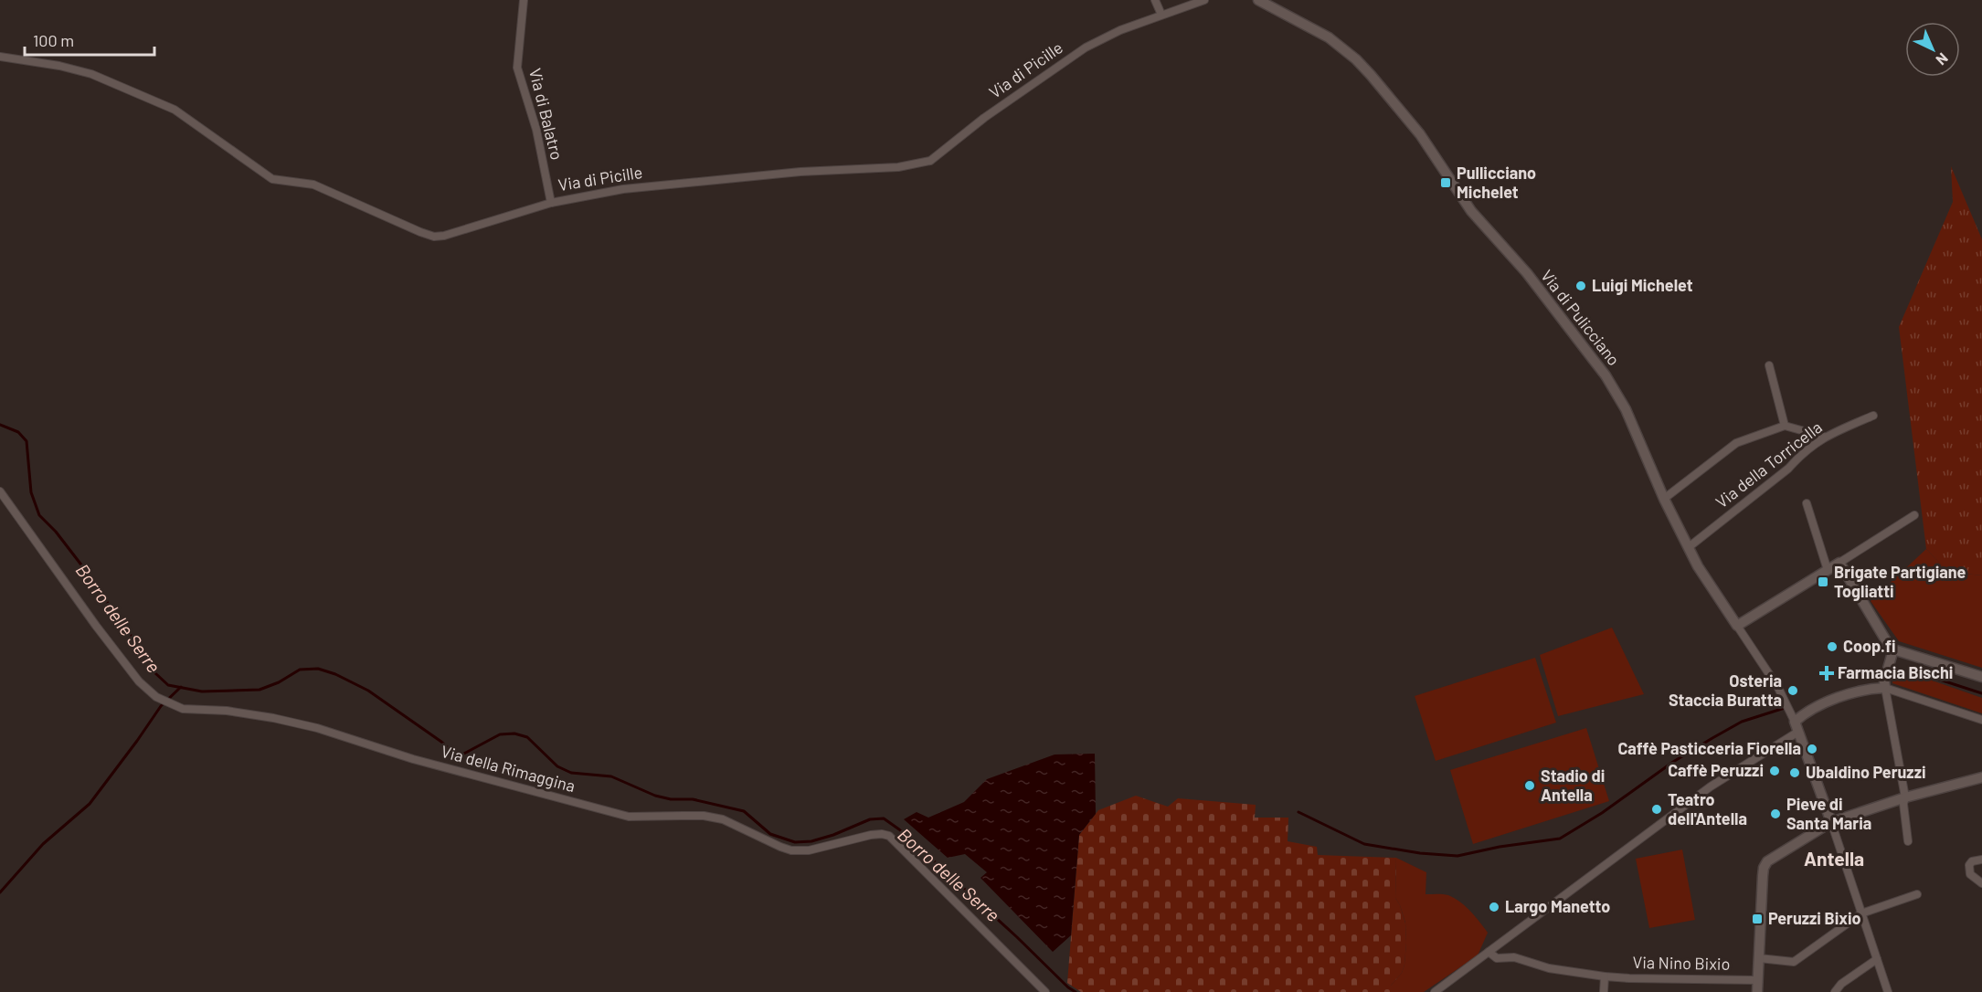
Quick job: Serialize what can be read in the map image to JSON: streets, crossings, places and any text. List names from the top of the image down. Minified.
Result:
{"streets":{"street":["Via di Picille","Via di Balatro","Via di Pulicciano","Via della Torricella","Via della Rimaggina","Via Nino Bixio"]},"crossings":[["Via di Picille","Via di Balatro"],["Via di Pulicciano","Via della Torricella"]],"districts":["Antella"],"water":["Borro delle Serre"],"places":{"transit":["Pullicciano Michelet","Brigate Partigiane Togliatti","Peruzzi Bixio"],"other":["Luigi Michelet","Coop.fi","Osteria Staccia Buratta","Caffè Pasticceria Fiorella","Caffè Peruzzi","Ubaldino Peruzzi","Stadio di Antella","Teatro dell'Antella","Pieve di Santa Maria","Largo Manetto"],"health":["Farmacia Bischi"]},"scale_bar":"100 m","north":"bottom right"}
